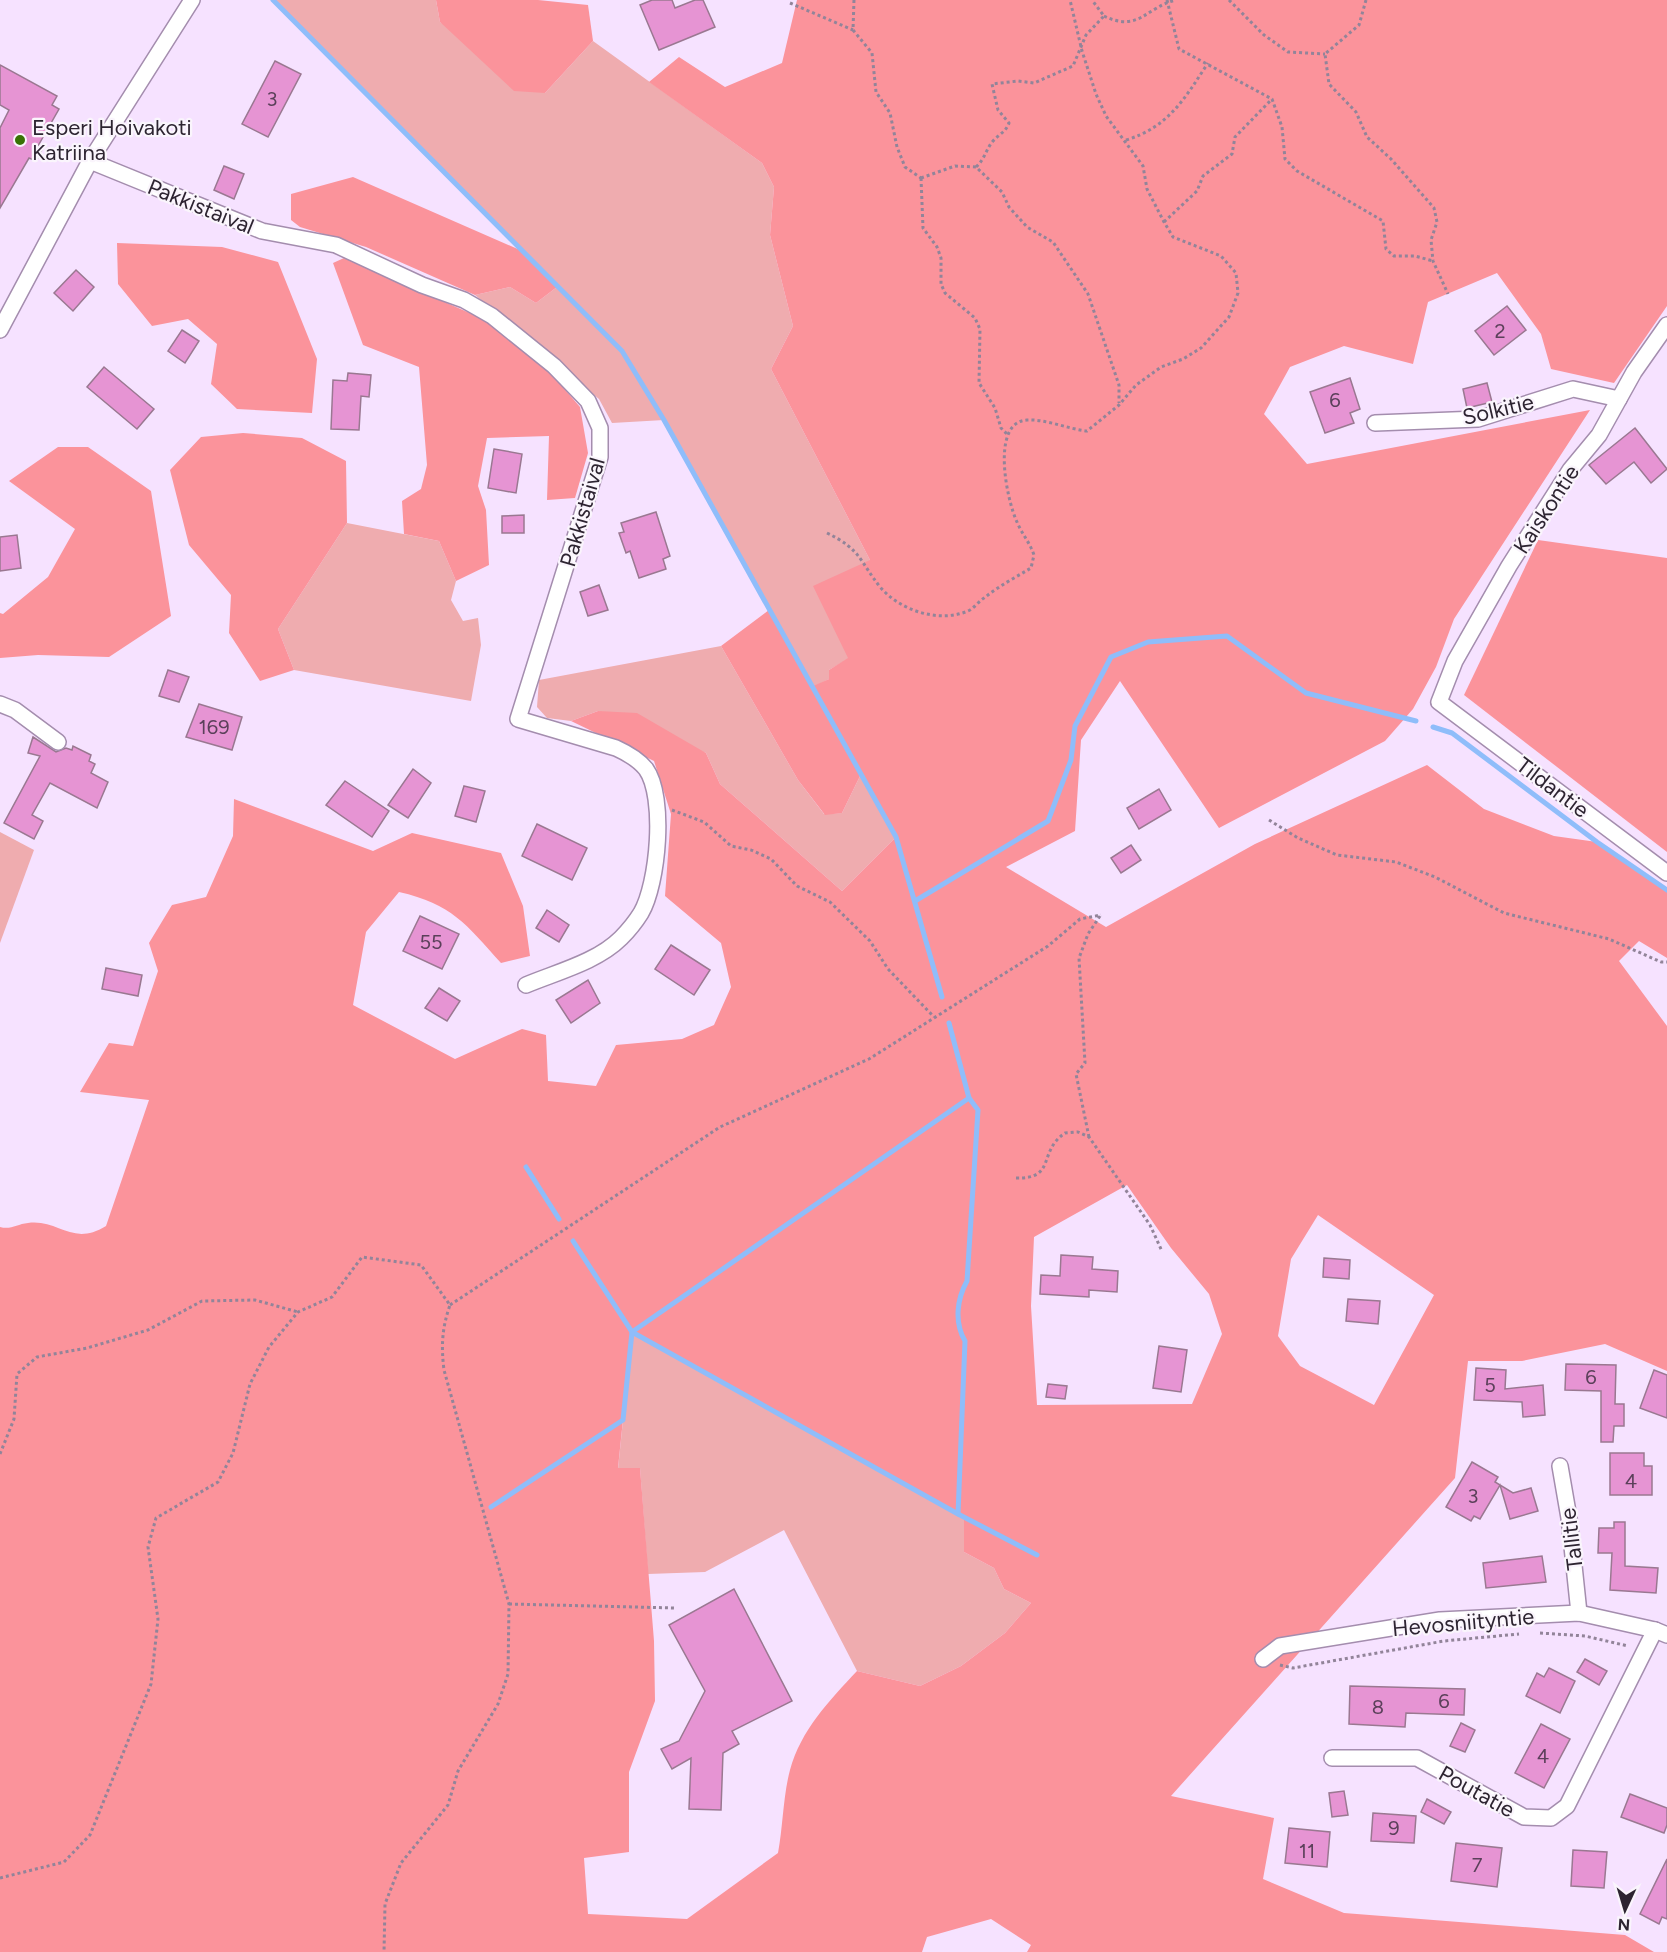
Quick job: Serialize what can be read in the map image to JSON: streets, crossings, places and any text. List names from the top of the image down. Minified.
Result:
{"streets":{"street":["Pakkistaival","Solkitie","Kaiskontie","Tildantie","Tallitie","Hevosniityntie","Poutatie"]},"crossings":[["Solkitie","Kaiskontie"],["Kaiskontie","Tildantie"],["Tallitie","Hevosniityntie"],["Hevosniityntie","Poutatie"]],"places":["Esperi Hoivakoti Katriina"],"house_numbers":["3","2","6","169","55","6","5","4","3","6","8","4","9","11","7"],"north":"bottom"}
